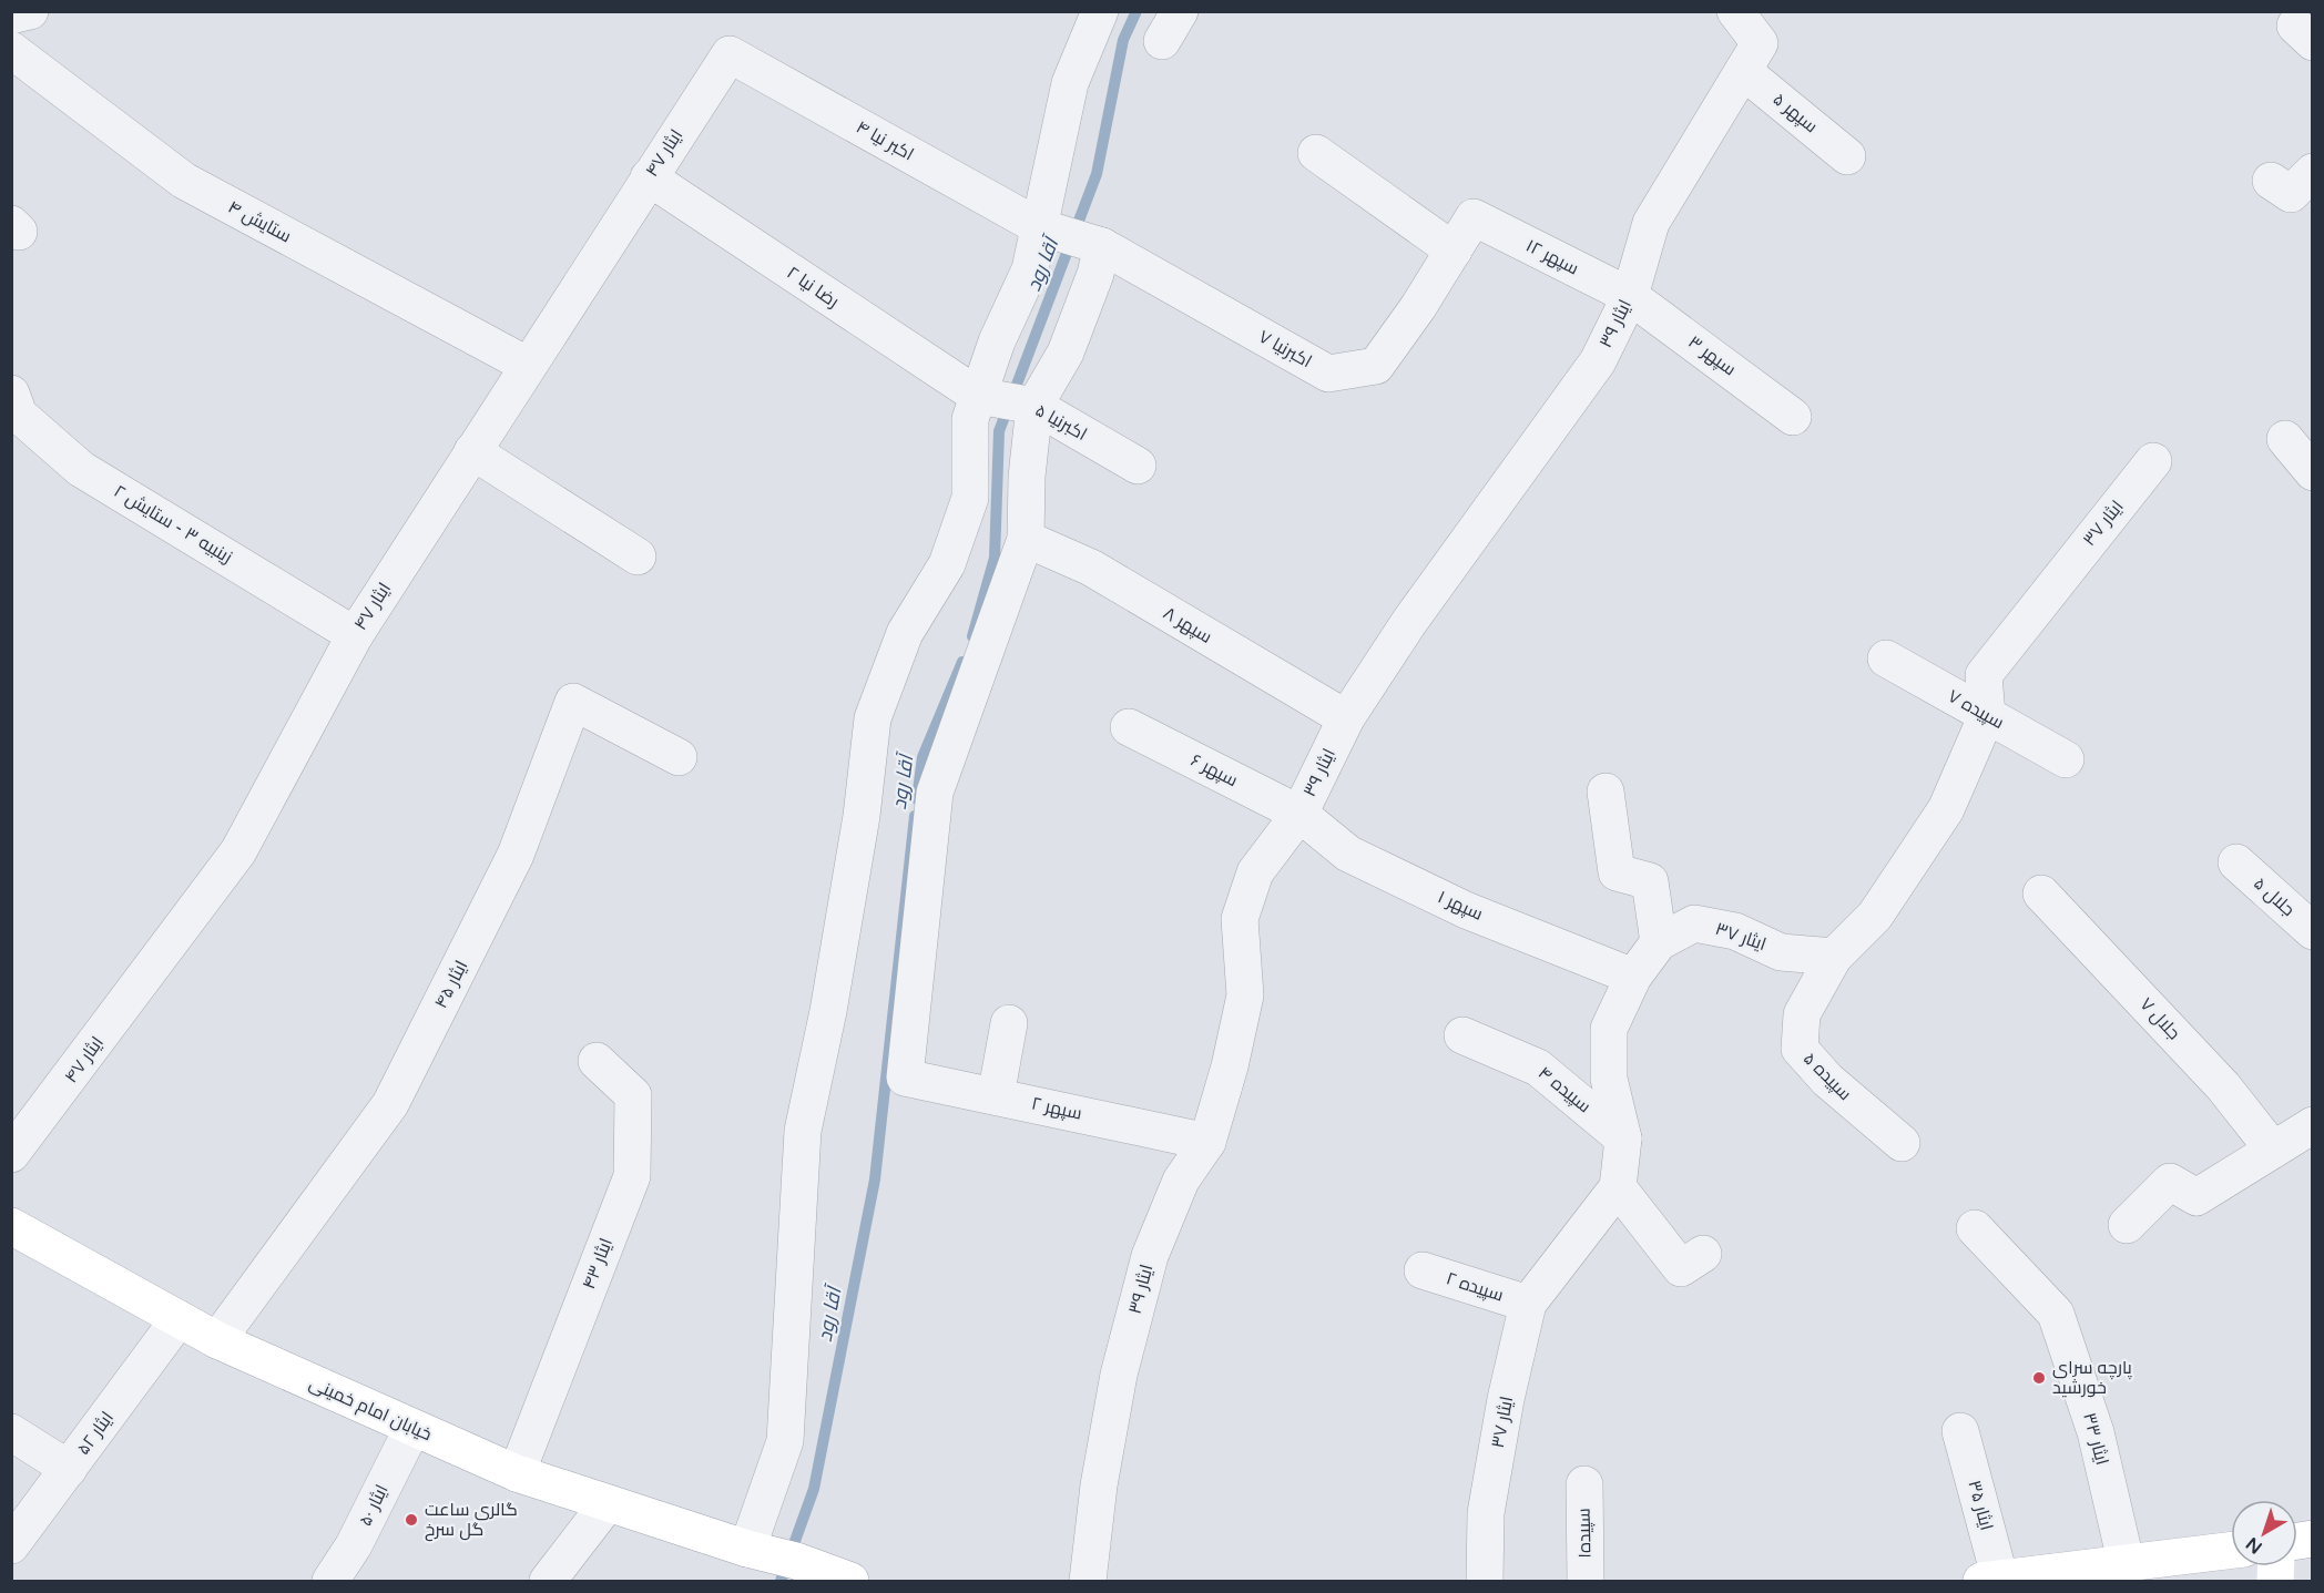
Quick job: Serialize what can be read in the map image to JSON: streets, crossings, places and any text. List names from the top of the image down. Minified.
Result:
{"streets":{"main road":["خیابان امام خمینی"],"street":["سپهر ۵","اکبر نیا ۴","ایثار ۴۷","ستایش ۴","سپهر ۱۲","رضا نیا ۲","ایثار ۳۹","اکبرنیا ۷","سپهر ۳","اکبرنیا ۵","ایثار ۳۷","زینبیه ۳ - ستایش ۲","سپهر ۸","سپیده ۷","سپهر ۶","جلال ۵","سپهر ۱","ایثار ۴۵","جلال ۷","سپیده ۵","سپیده ۴","سپهر ۲","ایثار ۴۳","سپیده ۲","ایثار ۵۲","ایثار ۳۳","ایثار ۵۰","ایثار ۳۵","سپیده۱"]},"crossings":[["سپهر ۵","ایثار ۳۹"],["اکبر نیا ۴","ایثار ۴۷"],["اکبر نیا ۴","اکبرنیا ۷"],["ایثار ۴۷","ستایش ۴"],["ایثار ۴۷","رضا نیا ۲"],["ایثار ۴۷","زینبیه ۳ - ستایش ۲"],["سپهر ۱۲","ایثار ۳۹"],["سپهر ۱۲","اکبرنیا ۷"],["سپهر ۱۲","سپهر ۳"],["رضا نیا ۲","اکبرنیا ۵"],["ایثار ۳۹","سپهر ۳"],["ایثار ۳۹","سپهر ۸"],["ایثار ۳۹","سپهر ۶"],["ایثار ۳۹","سپهر ۱"],["ایثار ۳۹","سپهر ۲"],["ایثار ۳۷","سپیده ۷"],["ایثار ۳۷","سپهر ۱"],["ایثار ۳۷","سپیده ۵"],["ایثار ۳۷","سپیده ۴"],["ایثار ۳۷","سپیده ۲"],["سپهر ۸","سپهر ۲"],["سپهر ۶","سپهر ۱"],["ایثار ۴۵","خیابان امام خمینی"],["ایثار ۴۳","خیابان امام خمینی"],["خیابان امام خمینی","ایثار ۵۲"],["خیابان امام خمینی","ایثار ۵۰"]],"water":["آقا رود"],"places":["پارچه سرای خورشید","گالری ساعت گل سرخ"],"north":"bottom left"}
